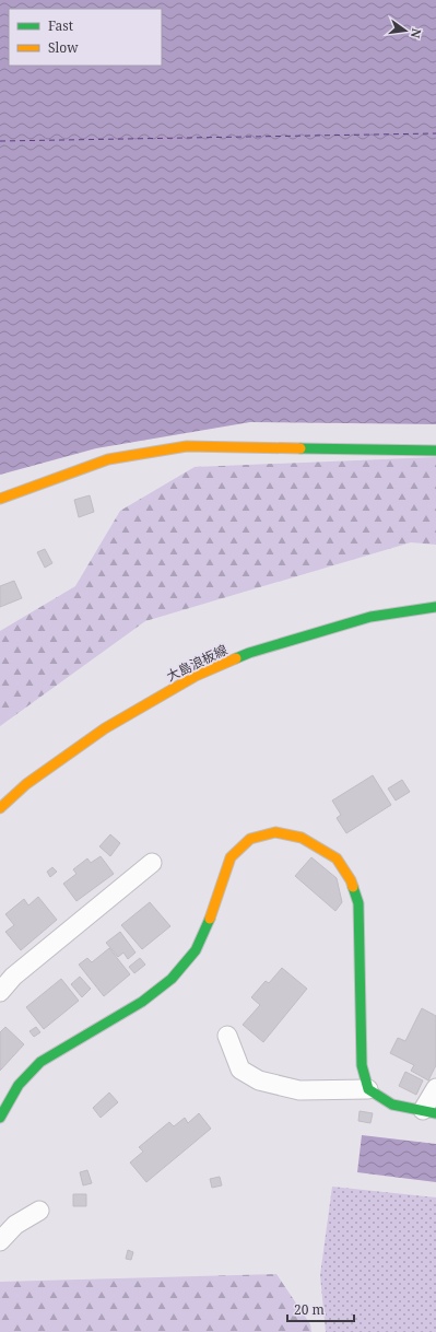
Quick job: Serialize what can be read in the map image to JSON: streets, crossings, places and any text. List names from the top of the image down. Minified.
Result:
{"streets":{"main road":["大島浪板線"]},"legend":["Fast","Slow"],"scale_bar":"20 m","north":"right"}
